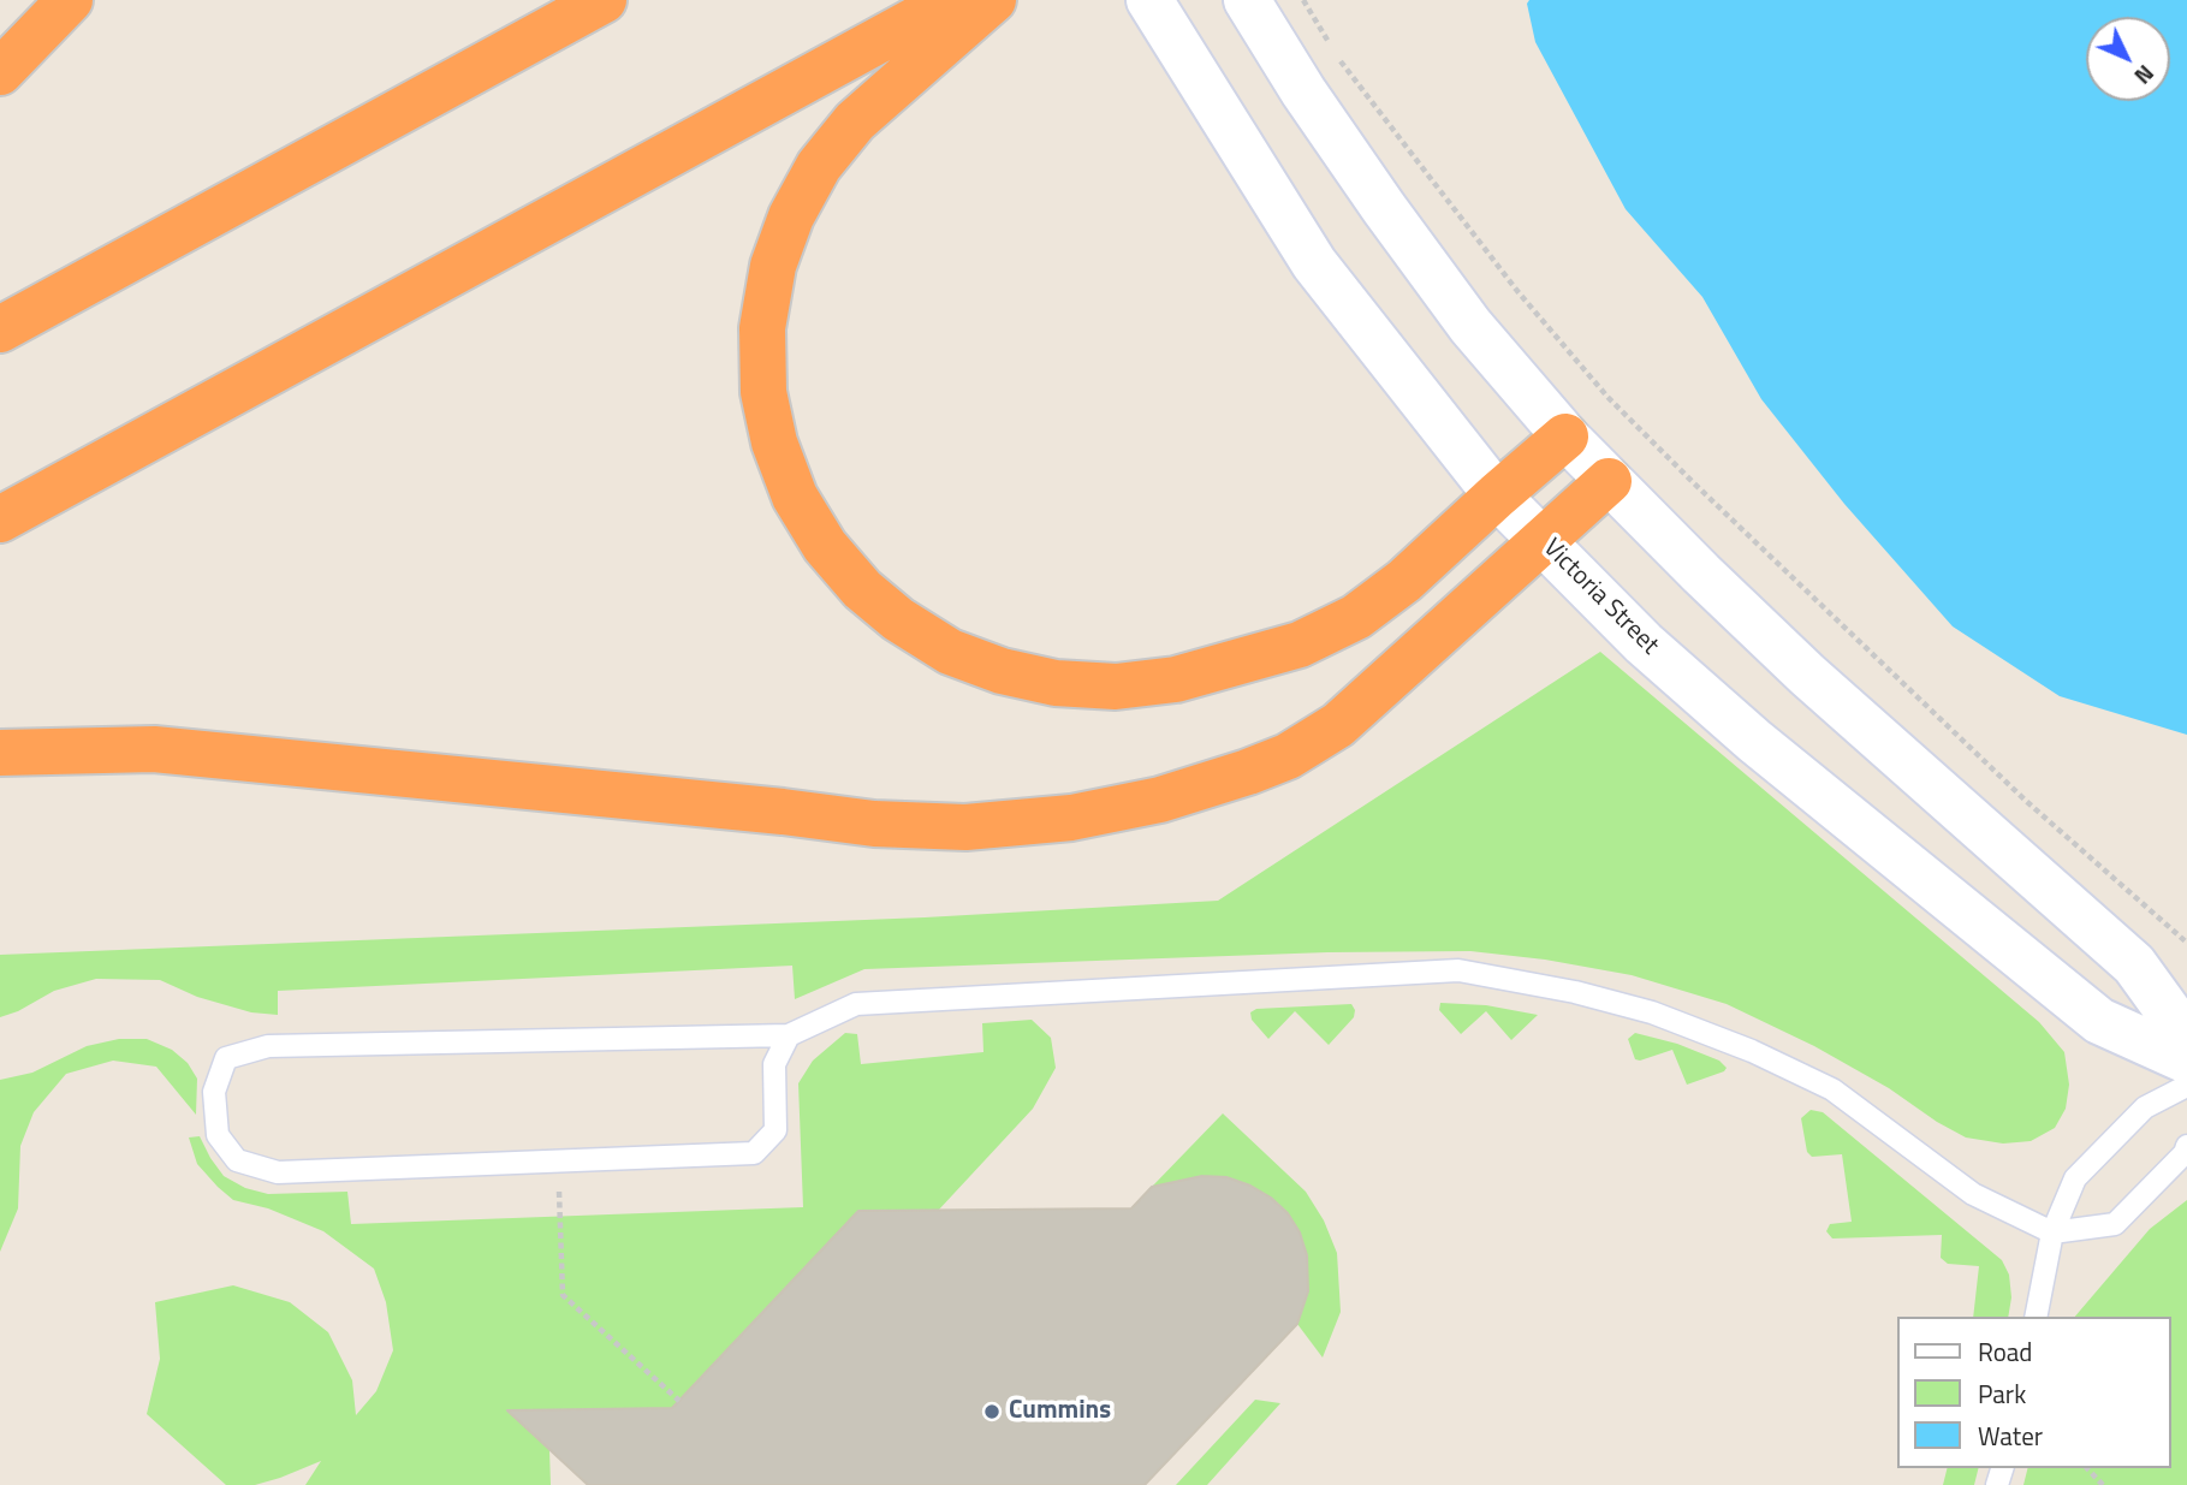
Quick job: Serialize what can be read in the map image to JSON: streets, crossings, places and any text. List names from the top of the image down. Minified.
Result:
{"streets":{"street":["Victoria Street"]},"places":["Cummins"],"legend":["Road","Park","Water"],"north":"bottom right"}
